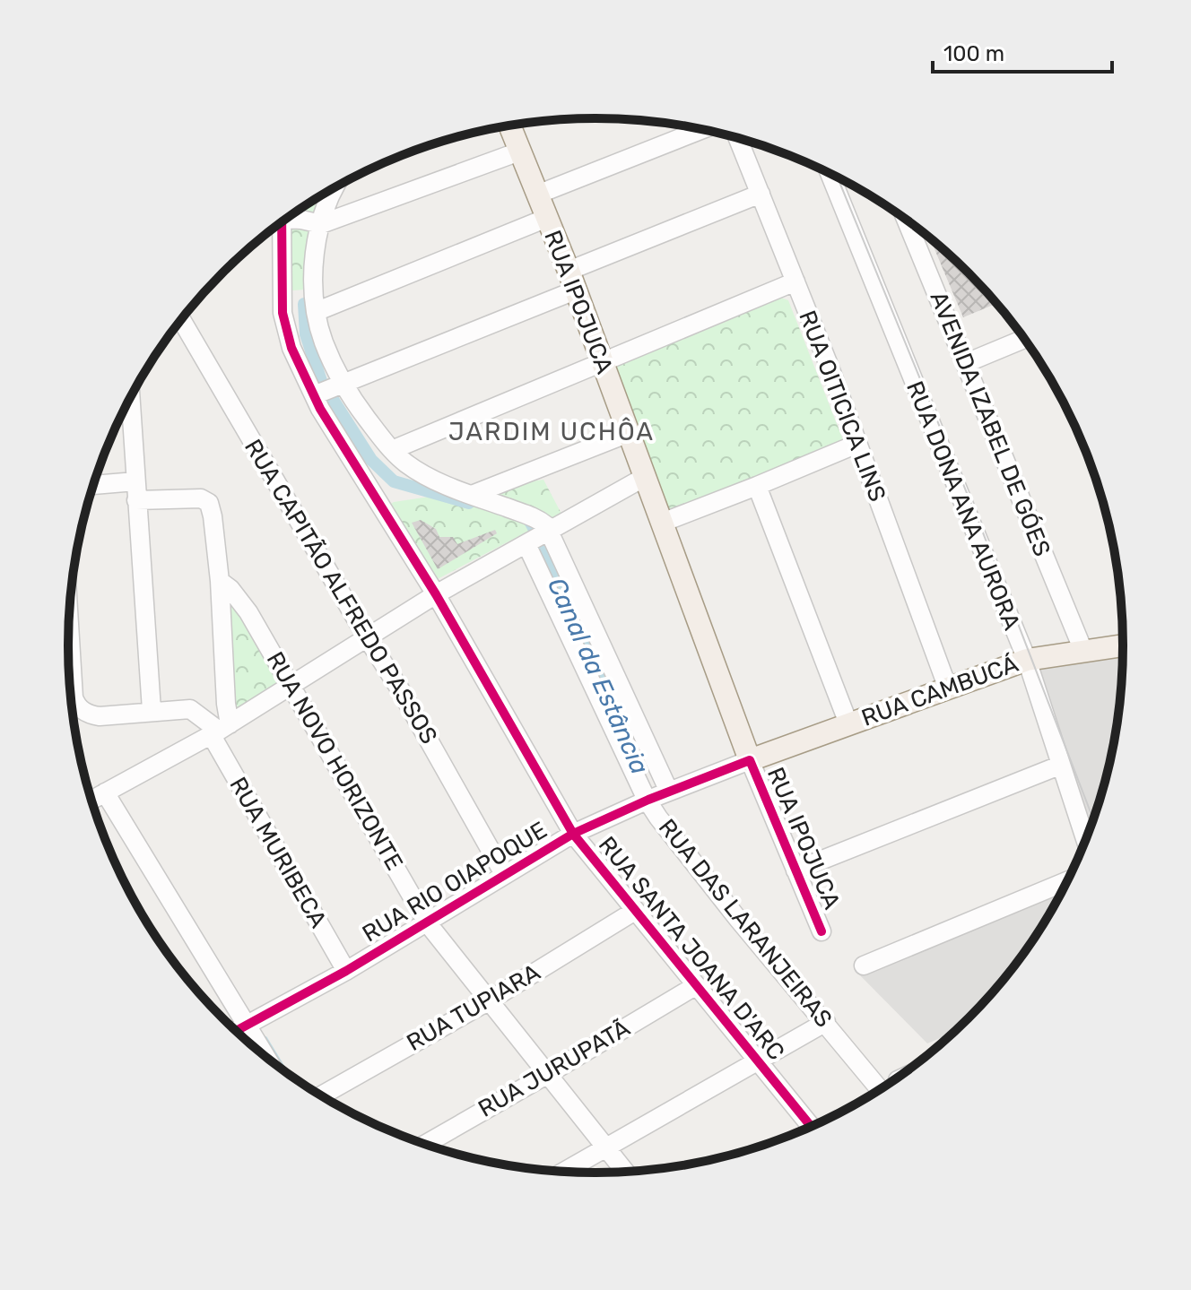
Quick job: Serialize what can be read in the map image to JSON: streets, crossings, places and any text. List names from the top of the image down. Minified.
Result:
{"streets":{"main road":["RUA IPOJUCA","RUA CAMBUCÁ"],"street":["RUA OITICICA LINS","AVENIDA IZABEL DE GÓES","RUA DONA ANA AURORA","RUA CAPITÃO ALFREDO PASSOS","RUA NOVO HORIZONTE","RUA MURIBECA","RUA RIO OIAPOQUE","RUA DAS LARANJEIRAS","RUA SANTA JOANA D'ARC","RUA TUPIARA","RUA JURUPATÃ"]},"crossings":[["RUA IPOJUCA","RUA CAMBUCÁ"],["RUA IPOJUCA","RUA RIO OIAPOQUE"],["RUA OITICICA LINS","RUA CAMBUCÁ"],["AVENIDA IZABEL DE GÓES","RUA CAMBUCÁ"],["RUA DONA ANA AURORA","RUA CAMBUCÁ"],["RUA CAPITÃO ALFREDO PASSOS","RUA RIO OIAPOQUE"],["RUA CAMBUCÁ","RUA RIO OIAPOQUE"],["RUA NOVO HORIZONTE","RUA RIO OIAPOQUE"],["RUA NOVO HORIZONTE","RUA TUPIARA"],["RUA NOVO HORIZONTE","RUA JURUPATÃ"],["RUA MURIBECA","RUA RIO OIAPOQUE"],["RUA RIO OIAPOQUE","RUA DAS LARANJEIRAS"],["RUA RIO OIAPOQUE","RUA SANTA JOANA D'ARC"],["RUA SANTA JOANA D'ARC","RUA TUPIARA"],["RUA SANTA JOANA D'ARC","RUA JURUPATÃ"]],"districts":["JARDIM UCHÔA"],"water":["Canal da Estância"],"scale_bar":"100 m"}
